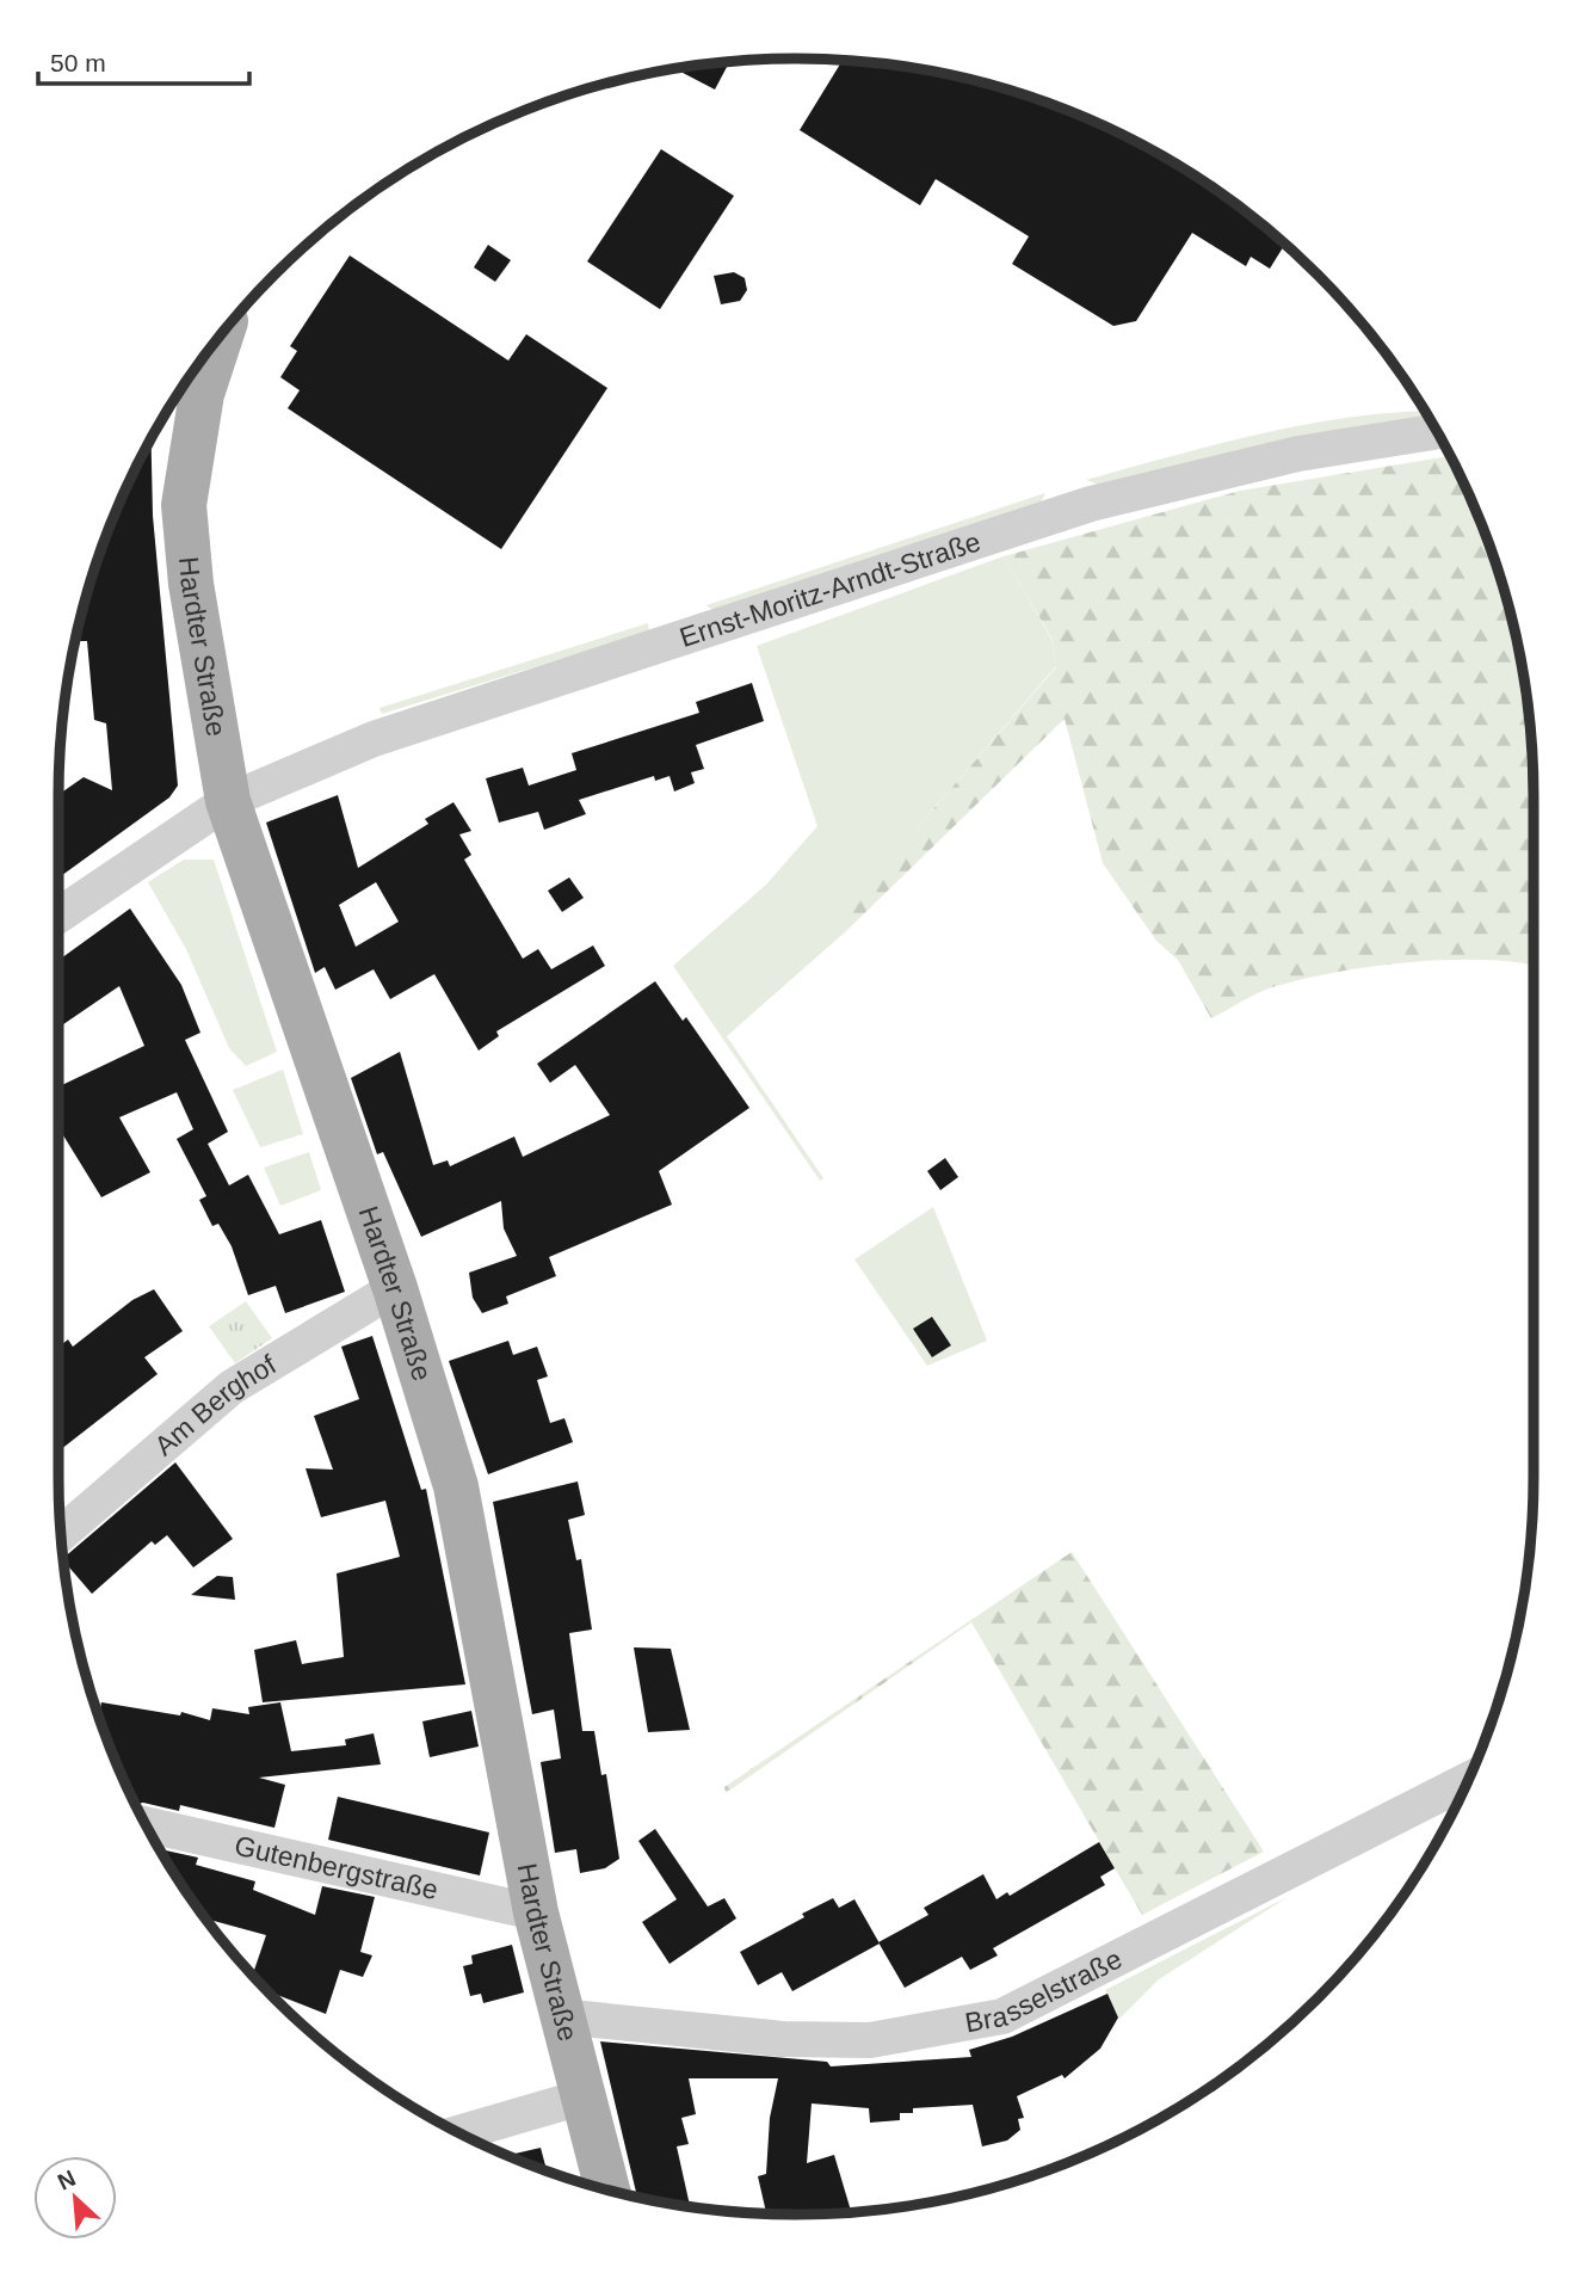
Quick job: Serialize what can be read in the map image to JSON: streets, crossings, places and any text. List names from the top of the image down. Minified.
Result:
{"streets":{"main road":["Hardter Straße"],"street":["Ernst-Moritz-Arndt-Straße","Am Berghof","Gutenbergstraße","Brasselstraße"]},"crossings":[["Ernst-Moritz-Arndt-Straße","Hardter Straße"],["Hardter Straße","Am Berghof"],["Hardter Straße","Gutenbergstraße"],["Hardter Straße","Brasselstraße"]],"scale_bar":"50 m","north":"top left"}
